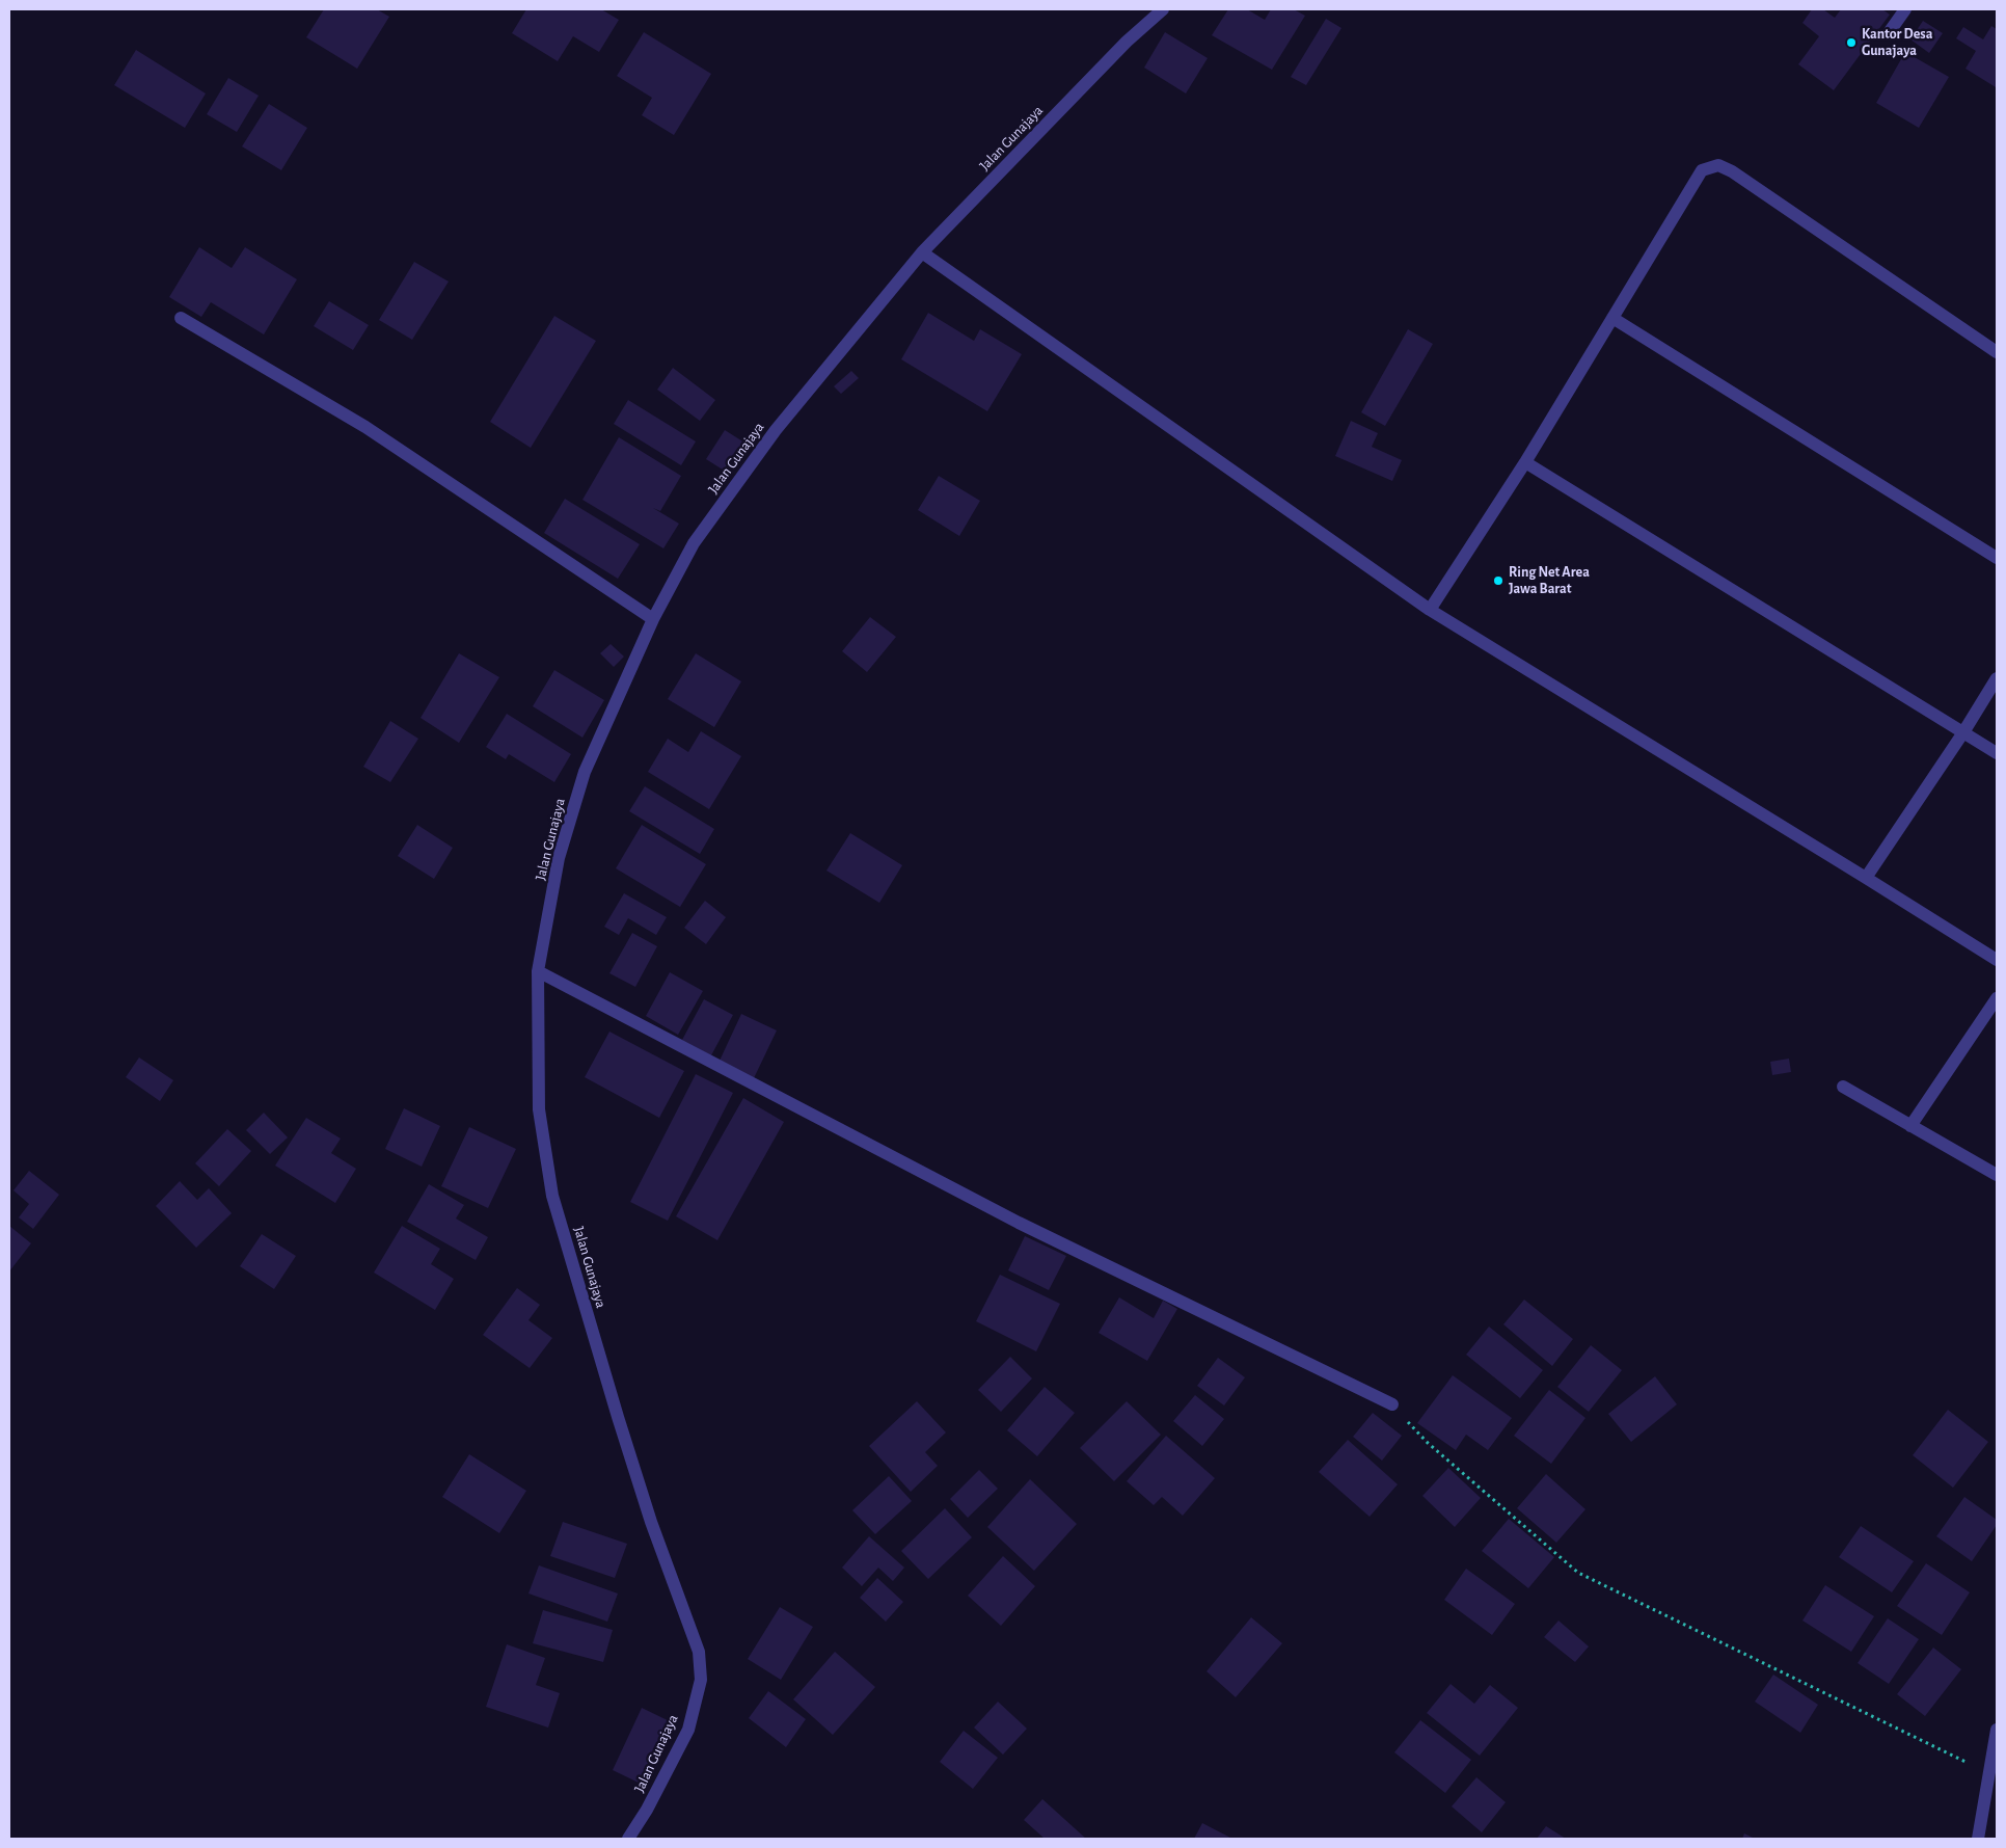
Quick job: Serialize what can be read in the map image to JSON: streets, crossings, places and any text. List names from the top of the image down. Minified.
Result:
{"streets":{"street":["Jalan Gunajaya"]},"places":["Kantor Desa Gunajaya","Ring Net Area Jawa Barat"]}
